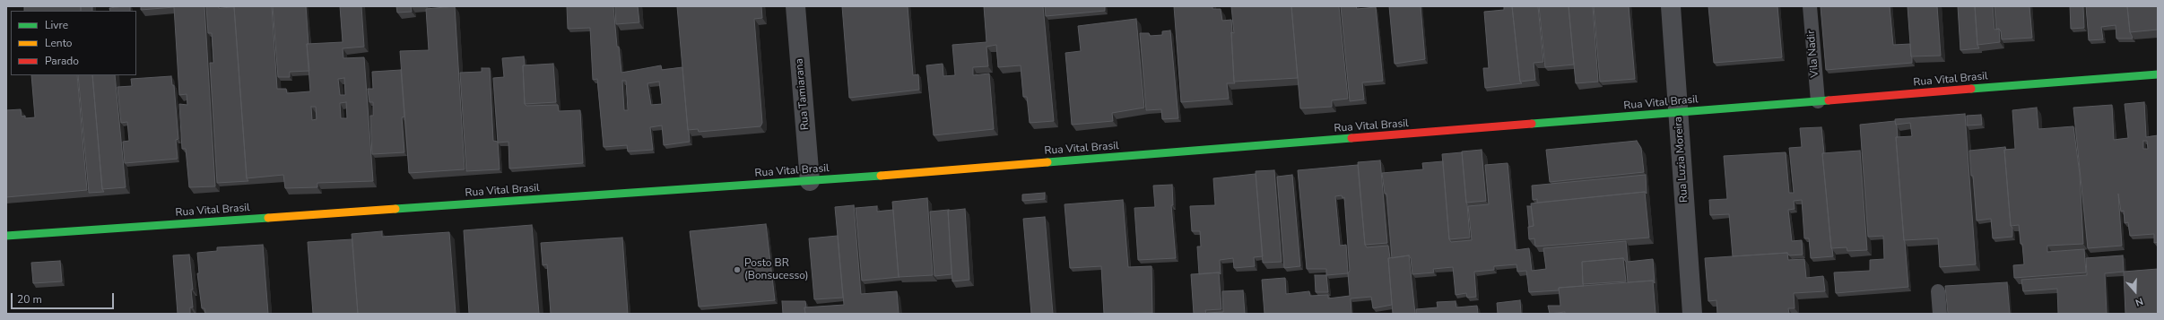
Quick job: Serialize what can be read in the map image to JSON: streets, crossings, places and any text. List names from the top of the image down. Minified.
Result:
{"streets":{"street":["Rua Vital Brasil","Rua Tamiarana","Rua Luzia Moreira"],"lane":["Vila Nadir"]},"crossings":[["Vila Nadir","Rua Vital Brasil"],["Rua Vital Brasil","Rua Tamiarana"],["Rua Vital Brasil","Rua Luzia Moreira"]],"places":["Posto BR (Bonsucesso)"],"legend":["Livre","Lento","Parado"],"scale_bar":"20 m","north":"bottom"}
